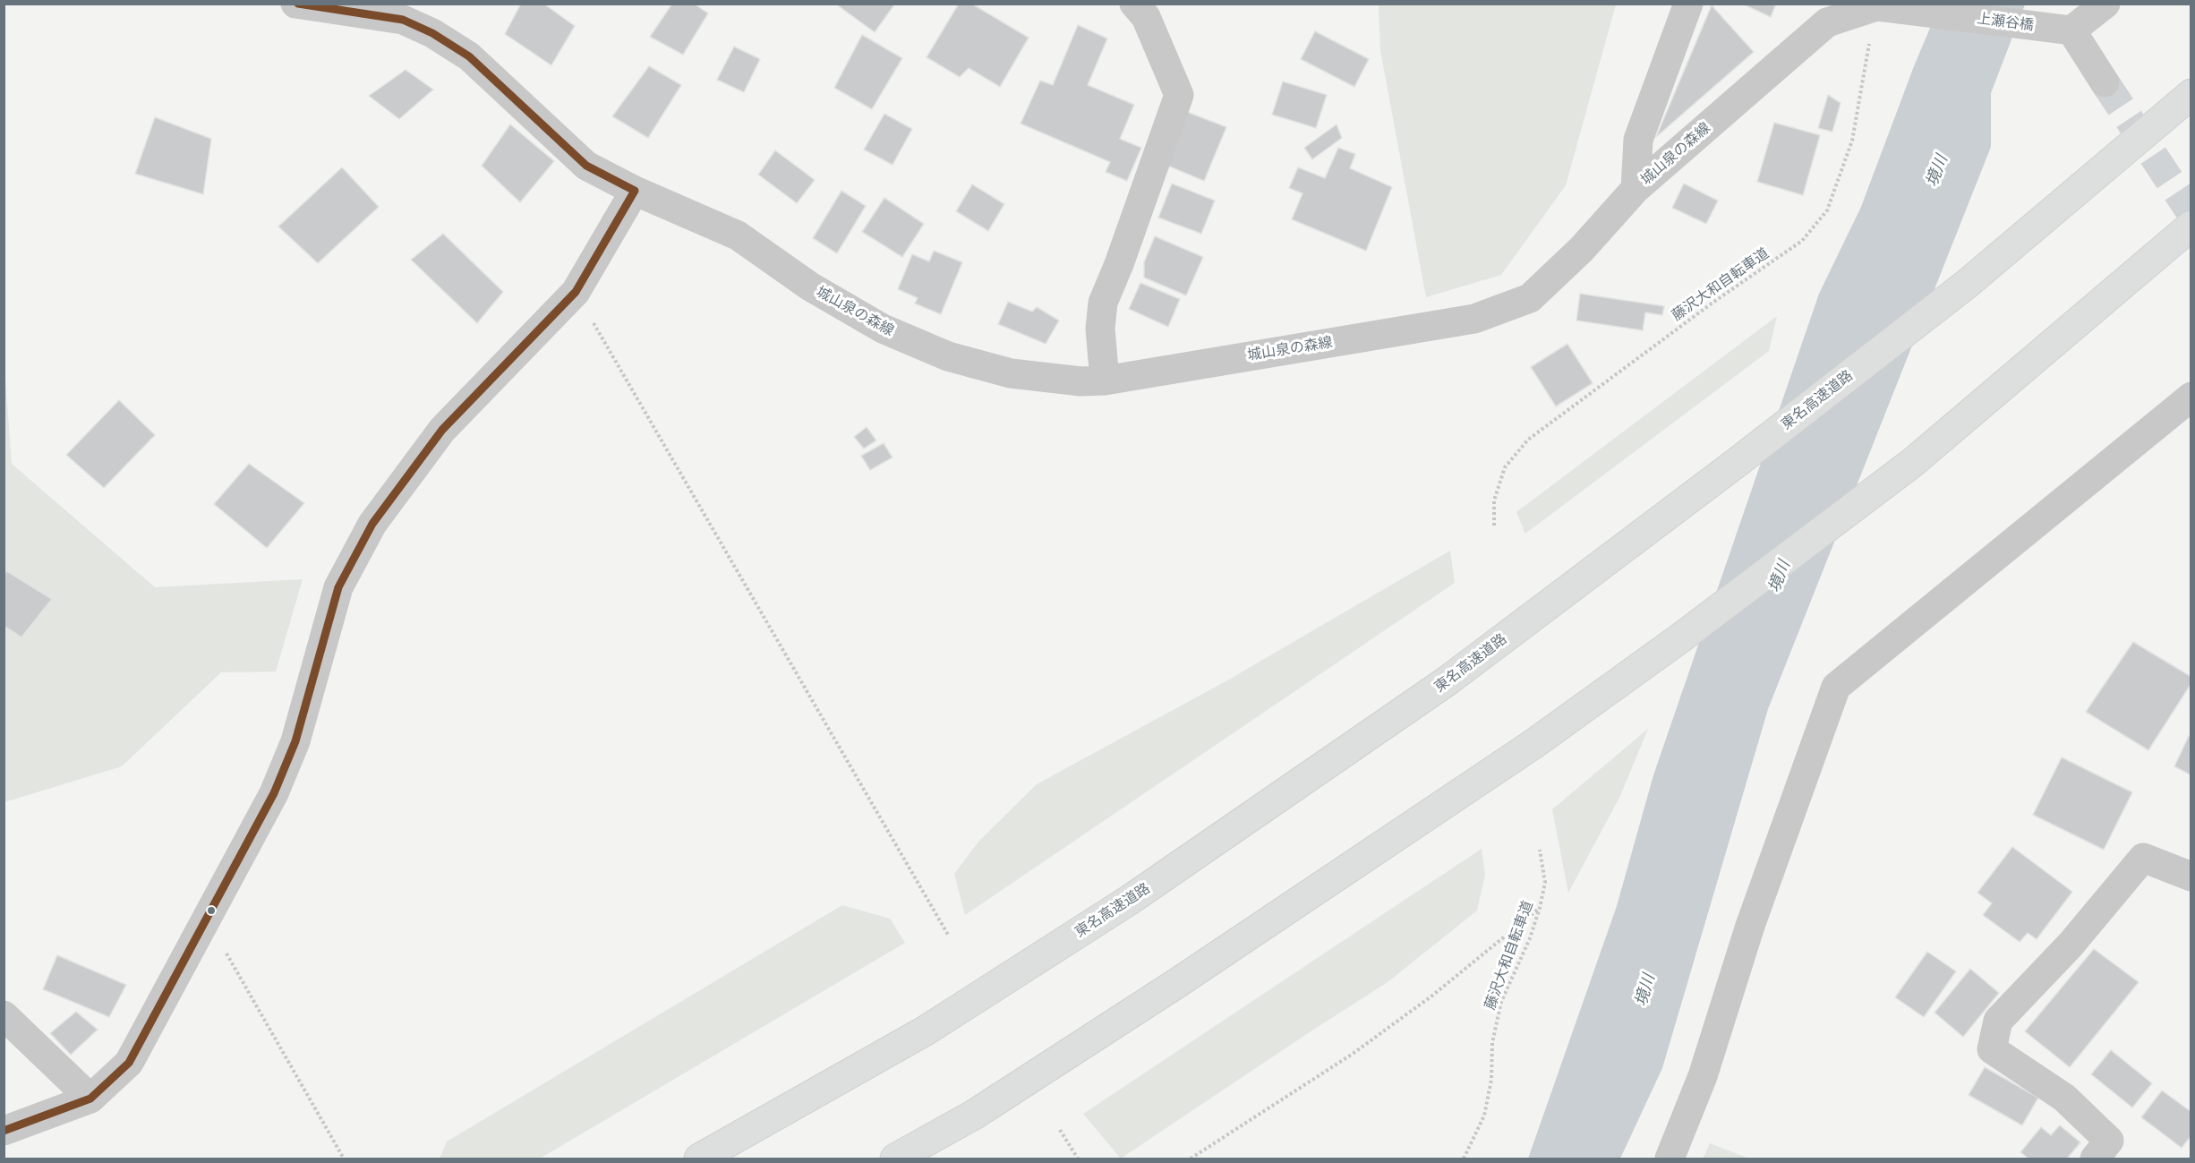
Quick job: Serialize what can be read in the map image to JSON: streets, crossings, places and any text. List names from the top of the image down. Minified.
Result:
{"streets":{"highway":["東名高速道路"],"street":["上瀬谷橋","城山泉の森線"],"path":["藤沢大和自転車道"]},"crossings":[["上瀬谷橋","城山泉の森線"],["上瀬谷橋","藤沢大和自転車道"],["城山泉の森線","藤沢大和自転車道"]],"water":["境川"]}
